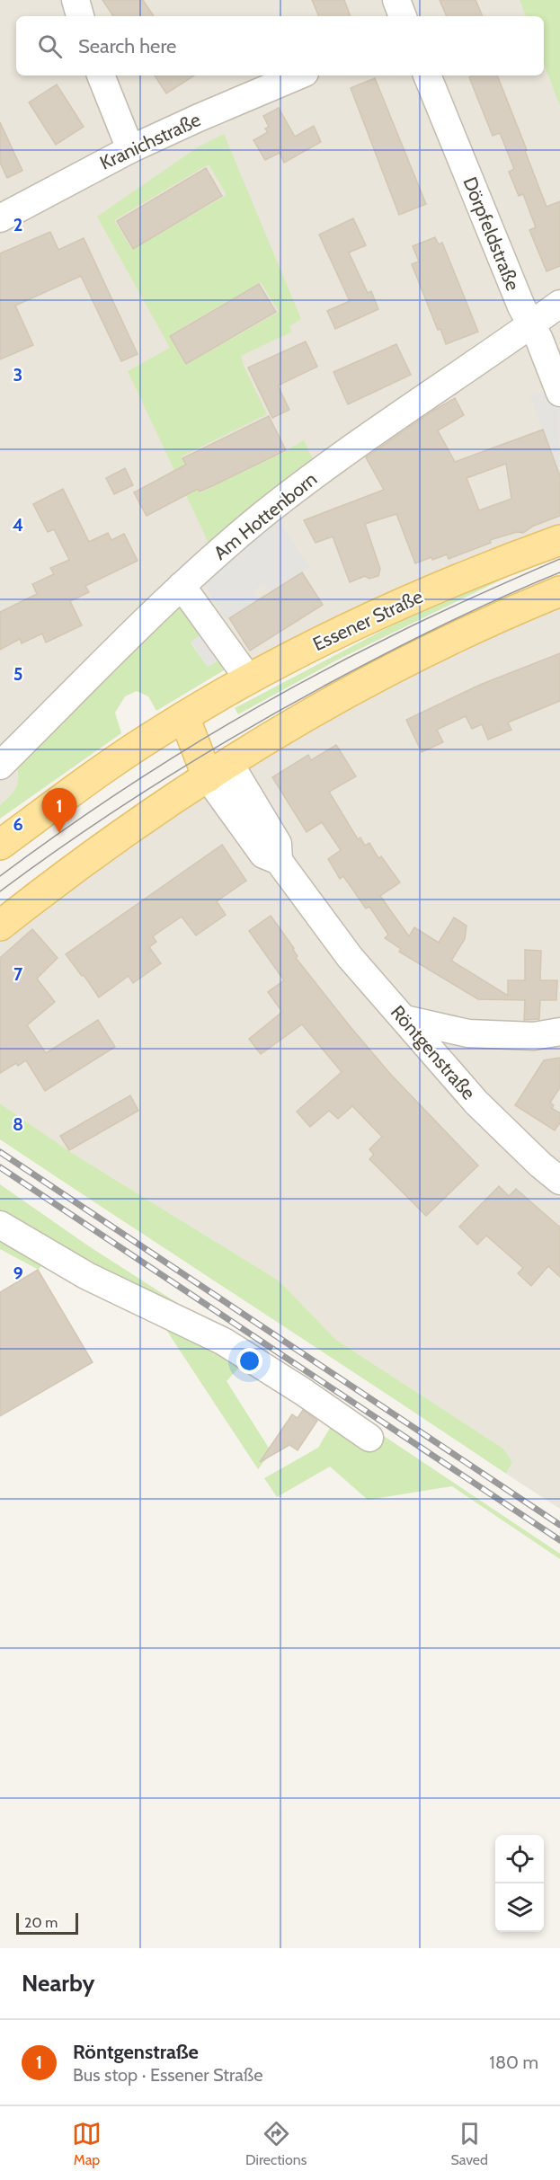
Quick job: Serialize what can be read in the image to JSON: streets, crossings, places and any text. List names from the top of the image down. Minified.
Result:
{"streets":{"main road":["Essener Straße"],"street":["Kranichstraße","Dörpfeldstraße","Am Hottenborn","Röntgenstraße"]},"crossings":[["Dörpfeldstraße","Am Hottenborn"]],"scale_bar":"20 m","page":{"search":"Search here","pins":"1","scale":"20 m","heading":"Nearby","list":[{"mark":"1","name":"Röntgenstraße","note":"Bus stop · Essener Straße","value":"180 m"}],"nav":["Map","Directions","Saved"]},"grid":{"rows":["2","3","4","5","6","7","8","9"]}}
